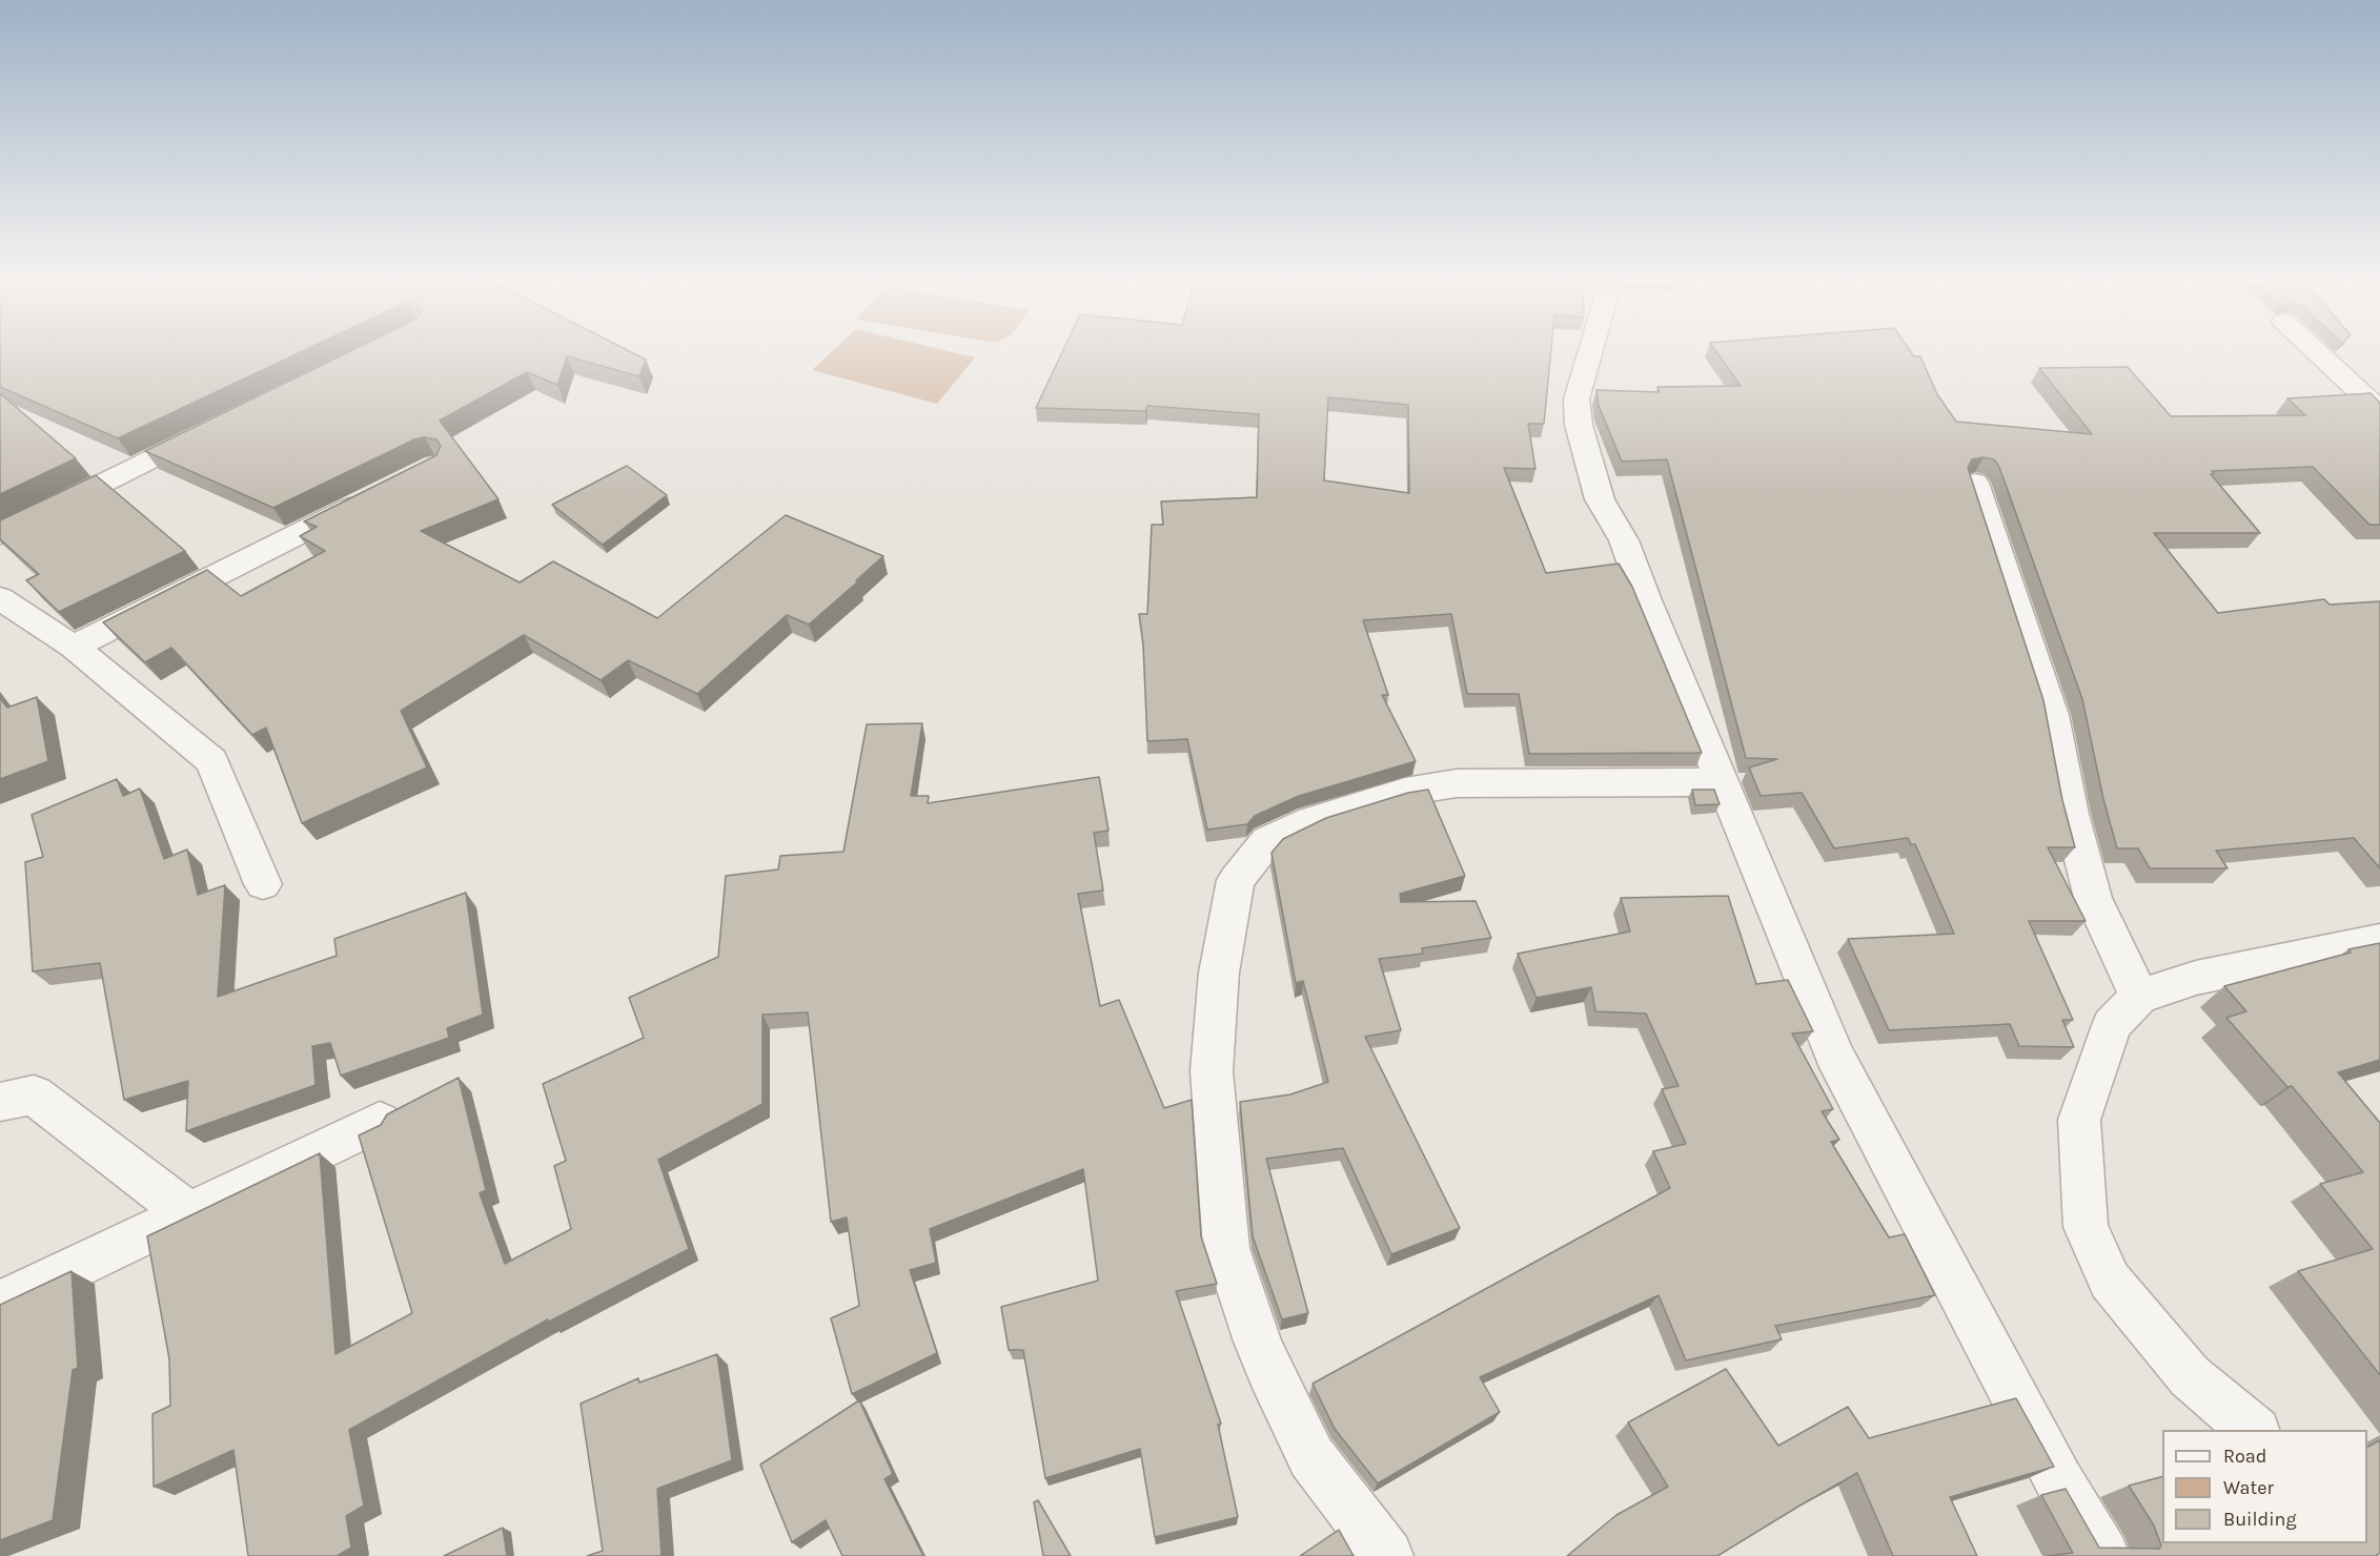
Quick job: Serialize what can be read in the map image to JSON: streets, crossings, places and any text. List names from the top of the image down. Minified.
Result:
{"legend":["Road","Water","Building"]}
